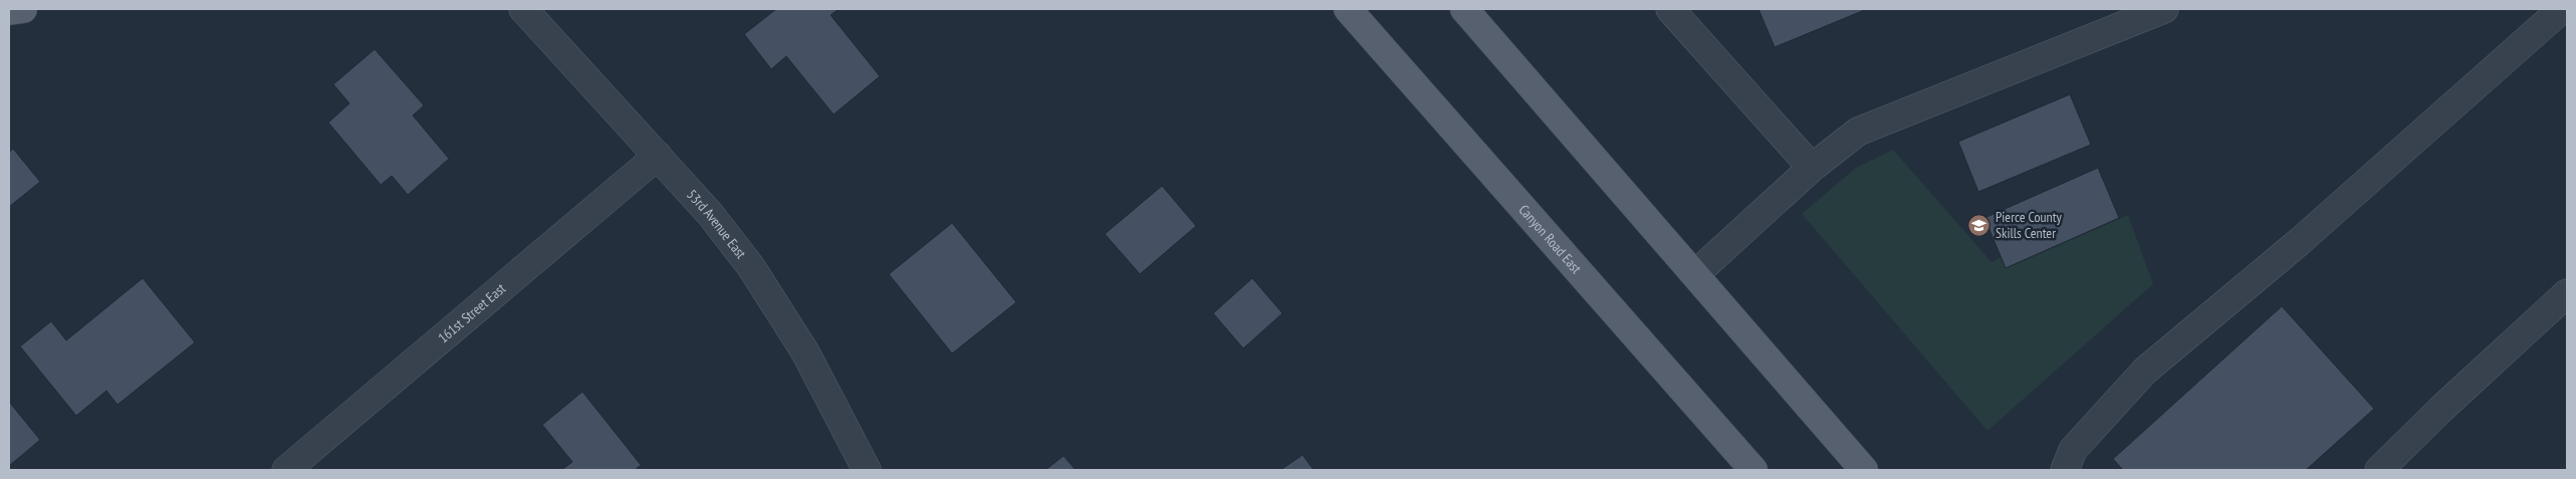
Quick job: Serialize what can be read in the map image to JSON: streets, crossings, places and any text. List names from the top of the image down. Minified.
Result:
{"streets":{"main road":["Canyon Road East"],"street":["53rd Avenue East","161st Street East"]},"crossings":[["53rd Avenue East","161st Street East"]],"places":{"school or university":["Pierce County Skills Center"]}}
